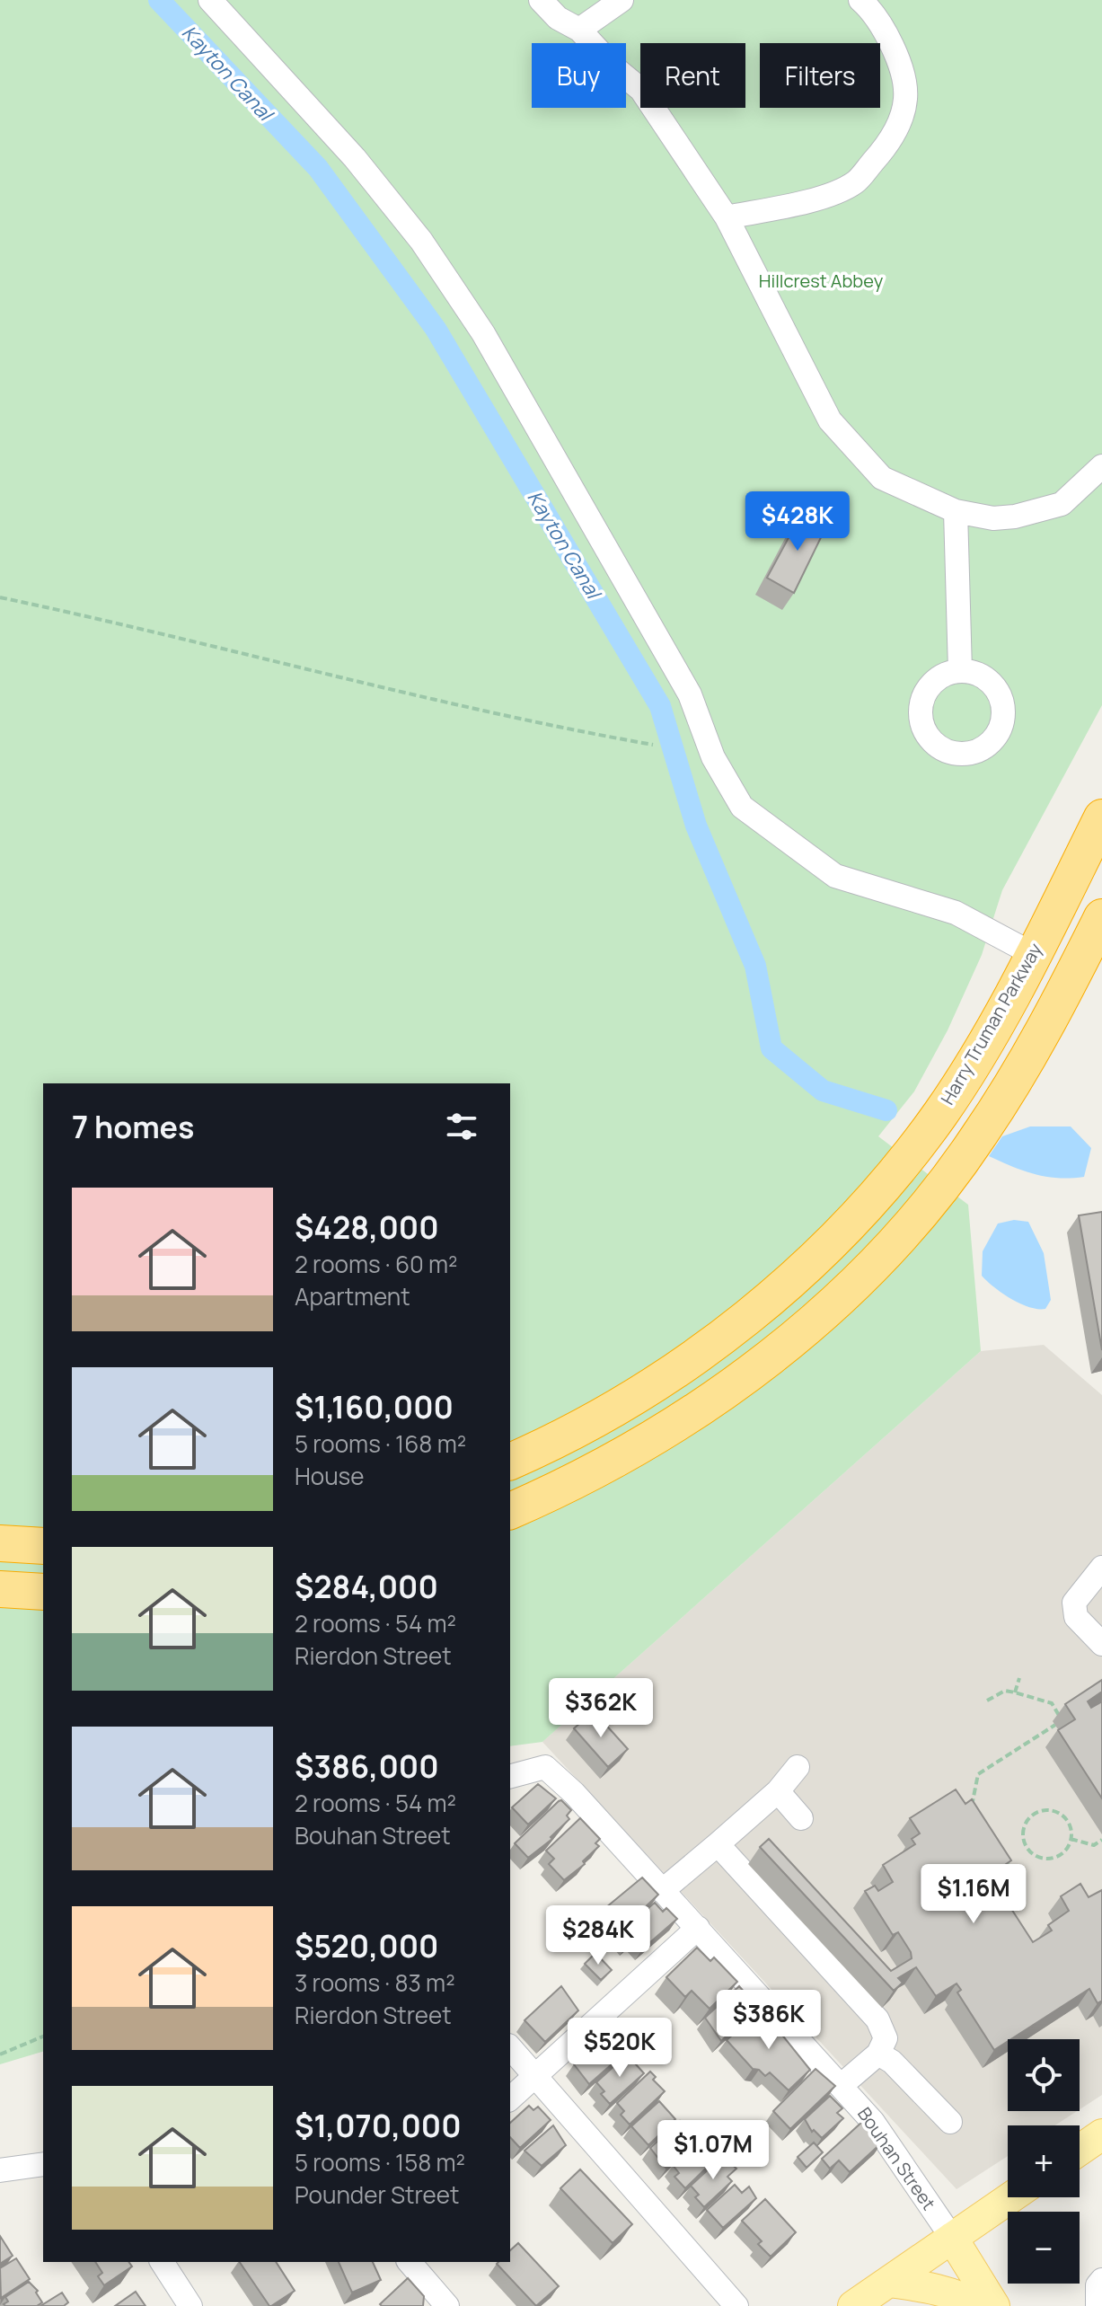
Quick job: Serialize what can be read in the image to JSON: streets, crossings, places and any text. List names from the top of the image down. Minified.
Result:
{"streets":{"highway":["Harry Truman Parkway"],"main road":["Bouhan Street"]},"water":["Kayton Canal"],"parks":["Hillcrest Abbey"],"page":{"chip":["Buy","Rent","Filters"],"price":["$428K","$362K","$1.16M","$284K","$386K","$520K","$1.07M"],"heading":"7 homes","list":[{"name":"$428,000","note":"2 rooms · 60 m² · Apartment"},{"name":"$1,160,000","note":"5 rooms · 168 m² · House"},{"name":"$284,000","note":"2 rooms · 54 m² · Rierdon Street"},{"name":"$386,000","note":"2 rooms · 54 m² · Bouhan Street"},{"name":"$520,000","note":"3 rooms · 83 m² · Rierdon Street"},{"name":"$1,070,000","note":"5 rooms · 158 m² · Pounder Street"}],"map_buttons":["+","−"]}}
